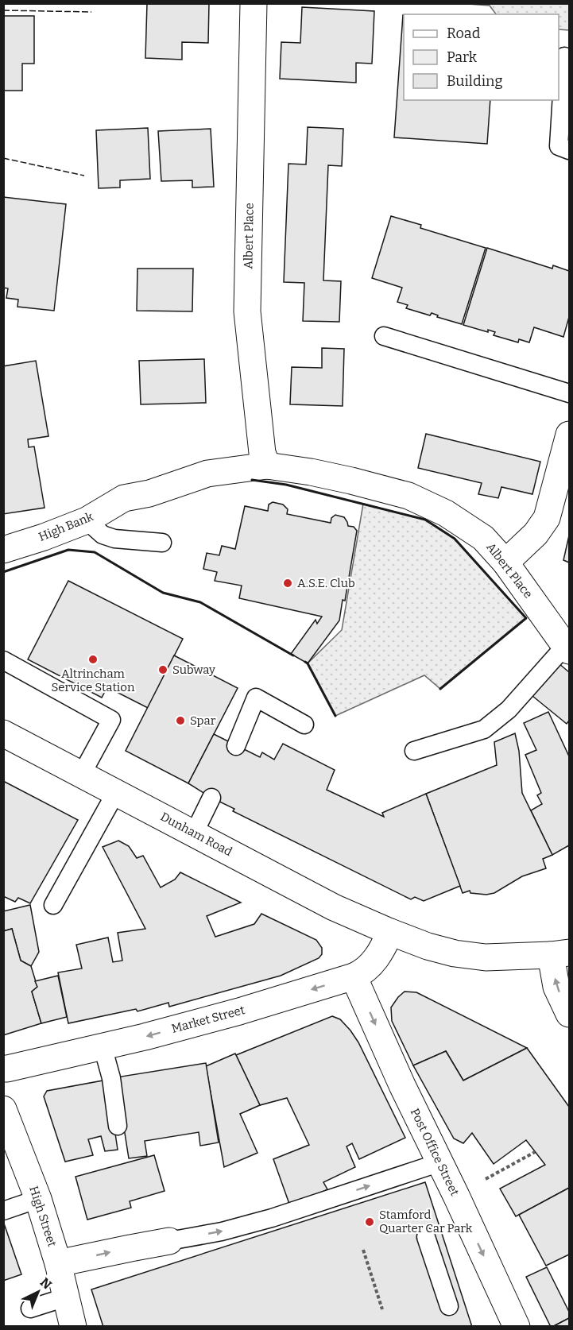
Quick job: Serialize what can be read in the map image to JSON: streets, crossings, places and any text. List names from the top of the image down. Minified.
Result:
{"streets":{"main road":["Albert Place","High Bank","Dunham Road","Market Street","Post Office Street","High Street"]},"crossings":[["Albert Place","High Bank"],["Dunham Road","Market Street"],["Market Street","Post Office Street"]],"one_way":["Market Street","Post Office Street"],"places":["A.S.E. Club","Altrincham Service Station","Subway","Spar","Stamford Quarter Car Park"],"legend":["Road","Park","Building"],"north":"top right"}
